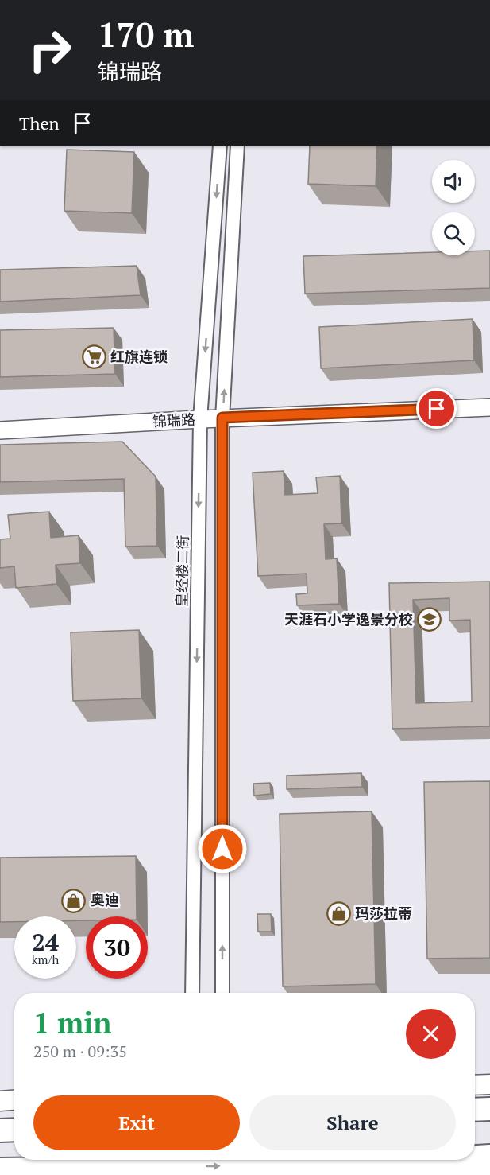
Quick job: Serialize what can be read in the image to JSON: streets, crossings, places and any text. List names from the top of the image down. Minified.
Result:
{"streets":{"street":["锦瑞路","皇经楼二街"]},"crossings":[["锦瑞路","皇经楼二街"]],"places":{"supermarket":["红旗连锁"],"school or university":["天涯石小学逸景分校"],"shop":["奥迪","玛莎拉蒂"]},"page":{"turn":["170 m","锦瑞路"],"then":"Then","speed":"24 km/h","limit":"30","heading":["1 min","250 m · 09:35"],"buttons":["Exit","Share"]}}
